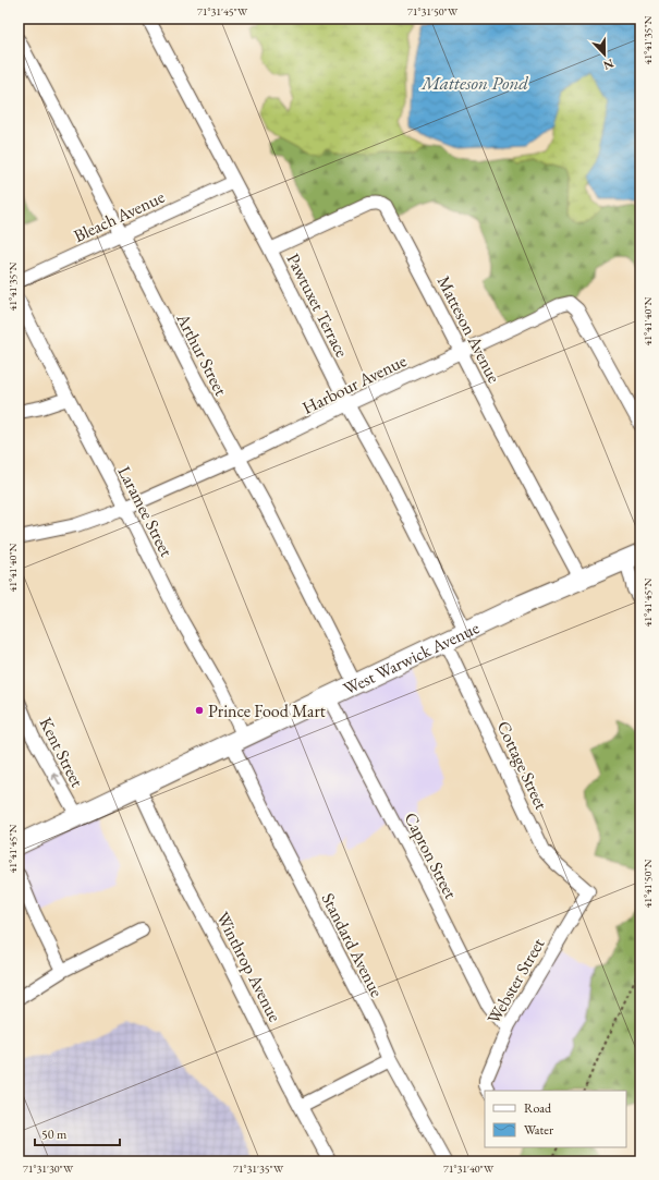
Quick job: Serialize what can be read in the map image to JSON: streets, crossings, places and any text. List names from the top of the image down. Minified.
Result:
{"streets":{"main road":["West Warwick Avenue"],"street":["Bleach Avenue","Pawtuxet Terrace","Matteson Avenue","Arthur Street","Harbour Avenue","Laramee Street","Kent Street","Cottage Street","Capron Street","Standard Avenue","Winthrop Avenue","Webster Street"]},"crossings":[["Bleach Avenue","Pawtuxet Terrace"],["Bleach Avenue","Arthur Street"],["Pawtuxet Terrace","Matteson Avenue"],["Pawtuxet Terrace","Harbour Avenue"],["Pawtuxet Terrace","West Warwick Avenue"],["Matteson Avenue","Harbour Avenue"],["Matteson Avenue","West Warwick Avenue"],["Arthur Street","Harbour Avenue"],["Arthur Street","West Warwick Avenue"],["Harbour Avenue","Laramee Street"],["Laramee Street","West Warwick Avenue"],["Laramee Street","Standard Avenue"],["West Warwick Avenue","Kent Street"],["West Warwick Avenue","Cottage Street"],["West Warwick Avenue","Capron Street"],["West Warwick Avenue","Standard Avenue"],["West Warwick Avenue","Winthrop Avenue"],["Cottage Street","Webster Street"],["Capron Street","Webster Street"]],"one_way":["Kent Street"],"water":["Matteson Pond"],"places":["Prince Food Mart"],"legend":["Road","Water"],"scale_bar":"50 m","north":"bottom","coordinates":["71°31'45\"W","71°31'50\"W","41°41'35\"N","41°41'40\"N","41°41'45\"N","41°41'50\"N","71°31'30\"W","71°31'35\"W","71°31'40\"W"]}
